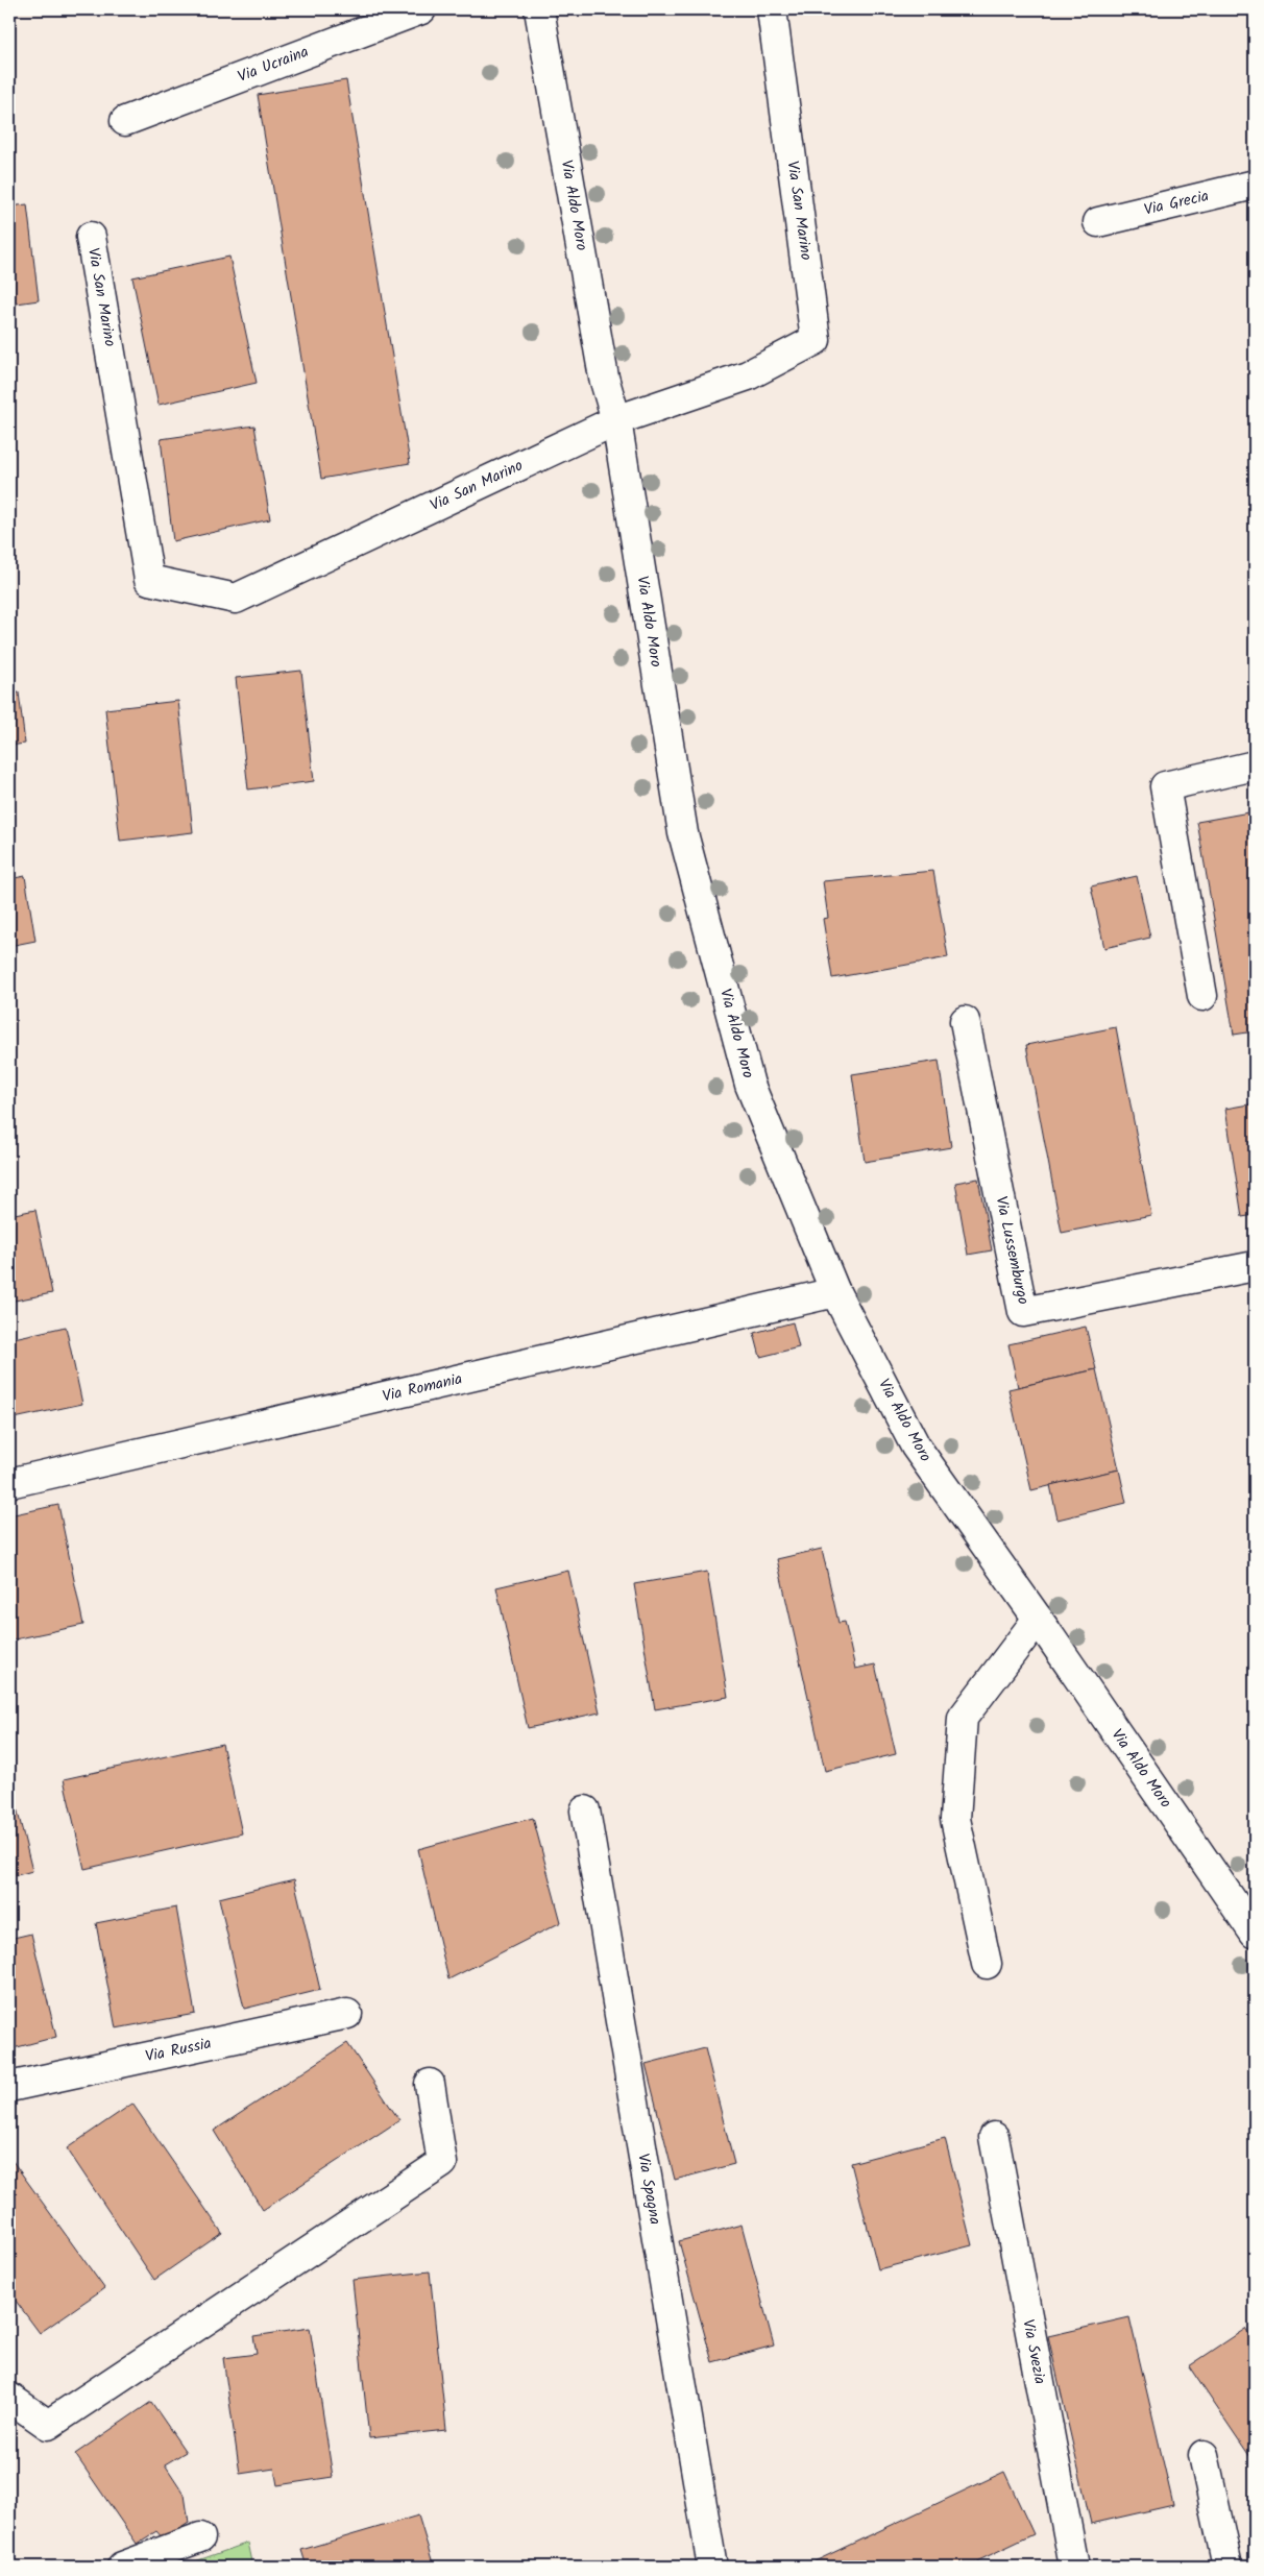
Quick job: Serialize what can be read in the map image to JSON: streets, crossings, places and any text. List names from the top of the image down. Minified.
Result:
{"streets":{"street":["Via Ucraina","Via Grecia","Via Aldo Moro","Via San Marino","Via Lussemburgo","Via Romania","Via Russia","Via Spagna","Via Svezia"]},"crossings":[["Via Aldo Moro","Via San Marino"],["Via Aldo Moro","Via Romania"]]}
